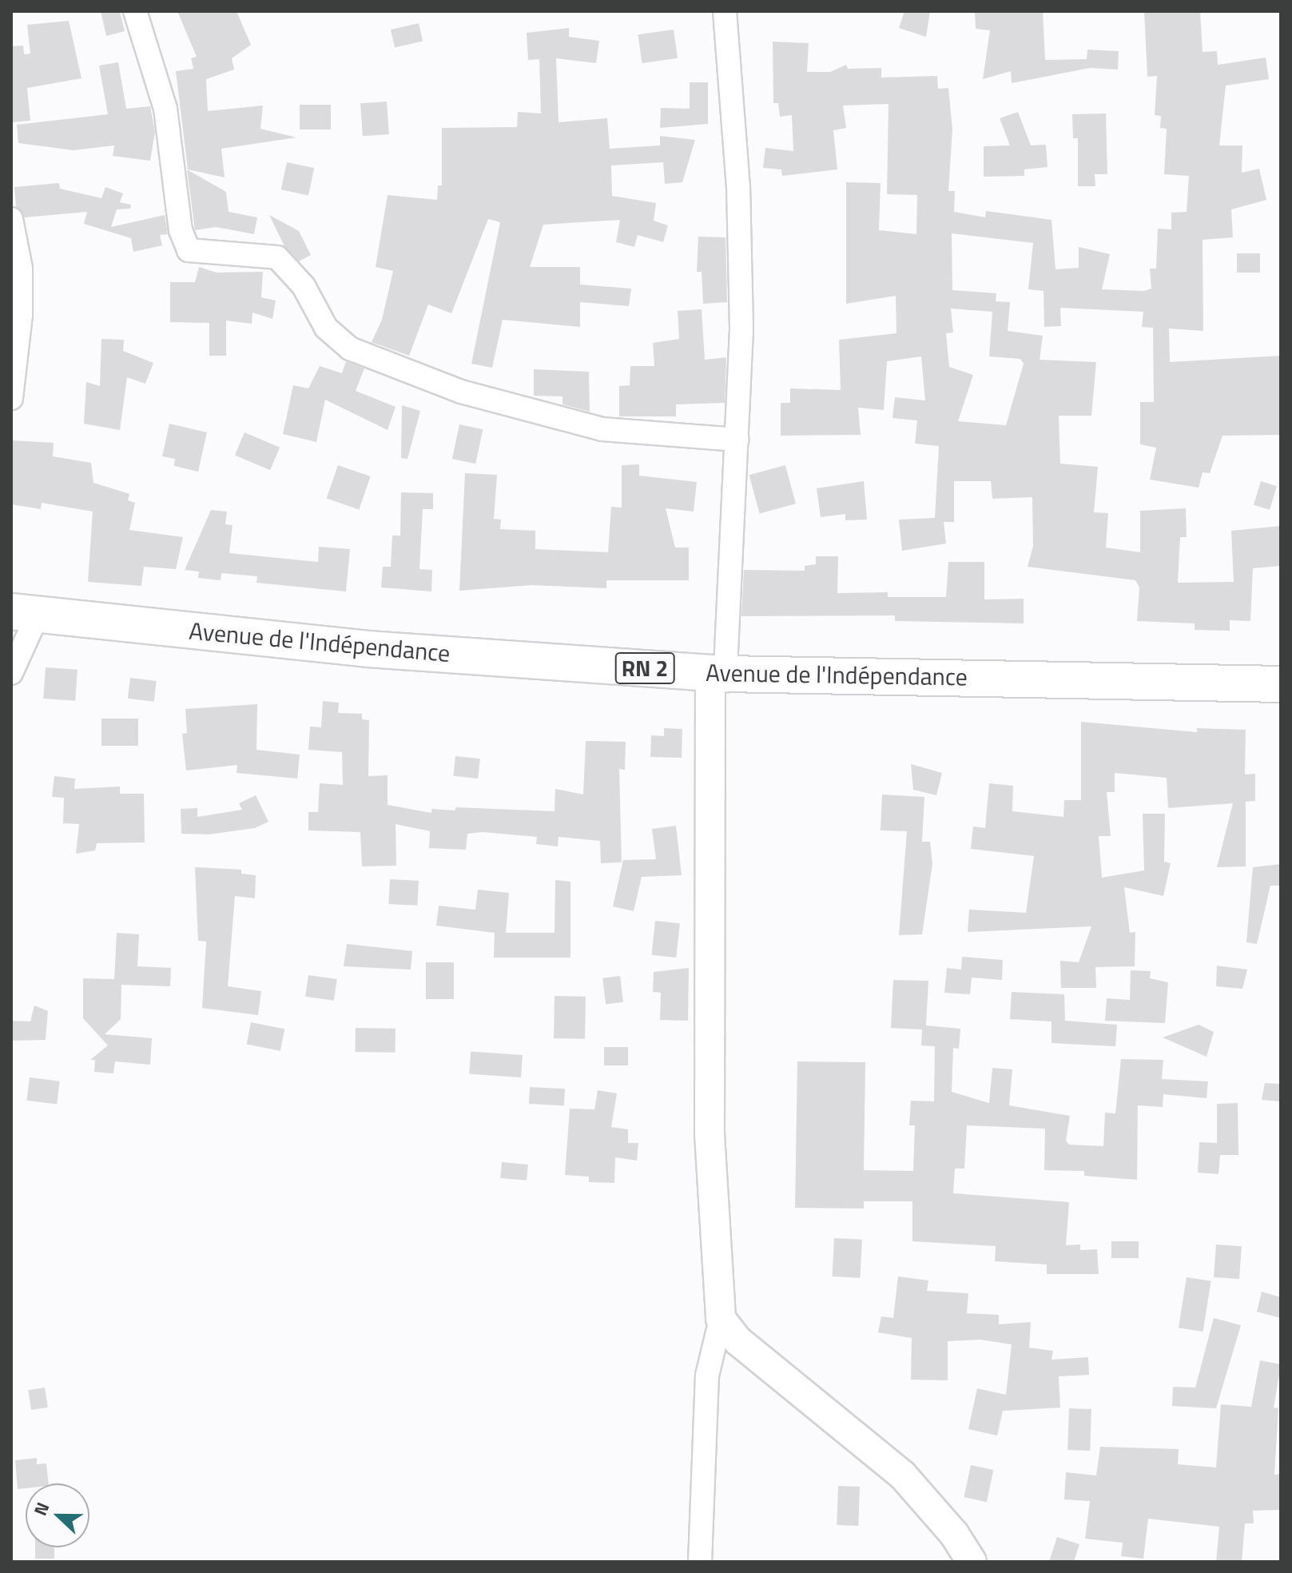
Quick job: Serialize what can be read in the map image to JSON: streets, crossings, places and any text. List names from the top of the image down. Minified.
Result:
{"streets":{"main road":["Avenue de l'Indépendance","RN 2"]},"north":"left"}
